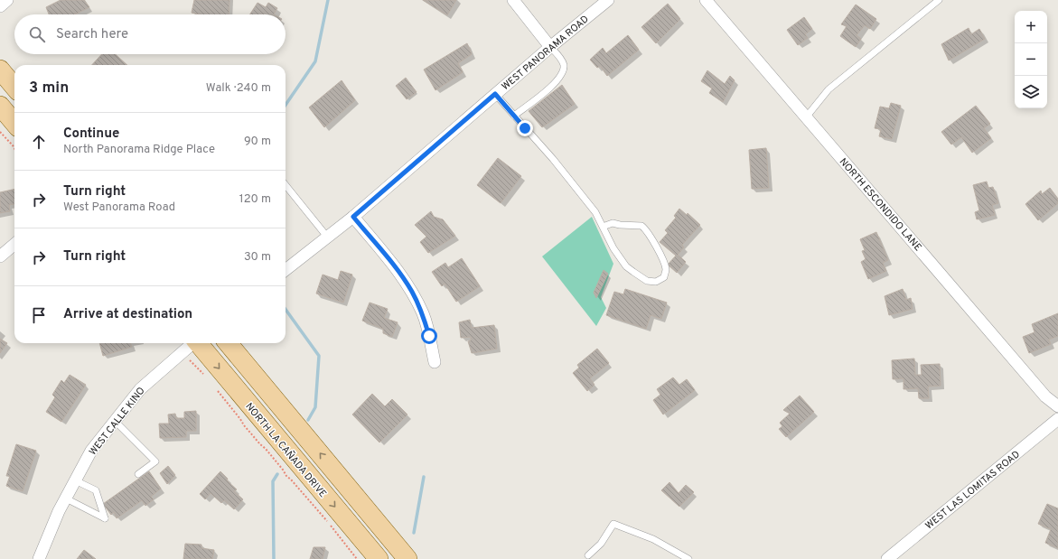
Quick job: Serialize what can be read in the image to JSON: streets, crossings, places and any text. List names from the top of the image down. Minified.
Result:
{"streets":{"main road":["NORTH LA CAÑADA DRIVE"],"street":["WEST PANORAMA ROAD","NORTH ESCONDIDO LANE","WEST CALLE KINO","WEST LAS LOMITAS ROAD"]},"page":{"map_buttons":["+","−"],"search":"Search here","heading":["3 min","Walk · 240 m"],"list":[["Continue","North Panorama Ridge Place","90 m"],["Turn right","West Panorama Road","120 m"],["Turn right","30 m"],"Arrive at destination"]}}
